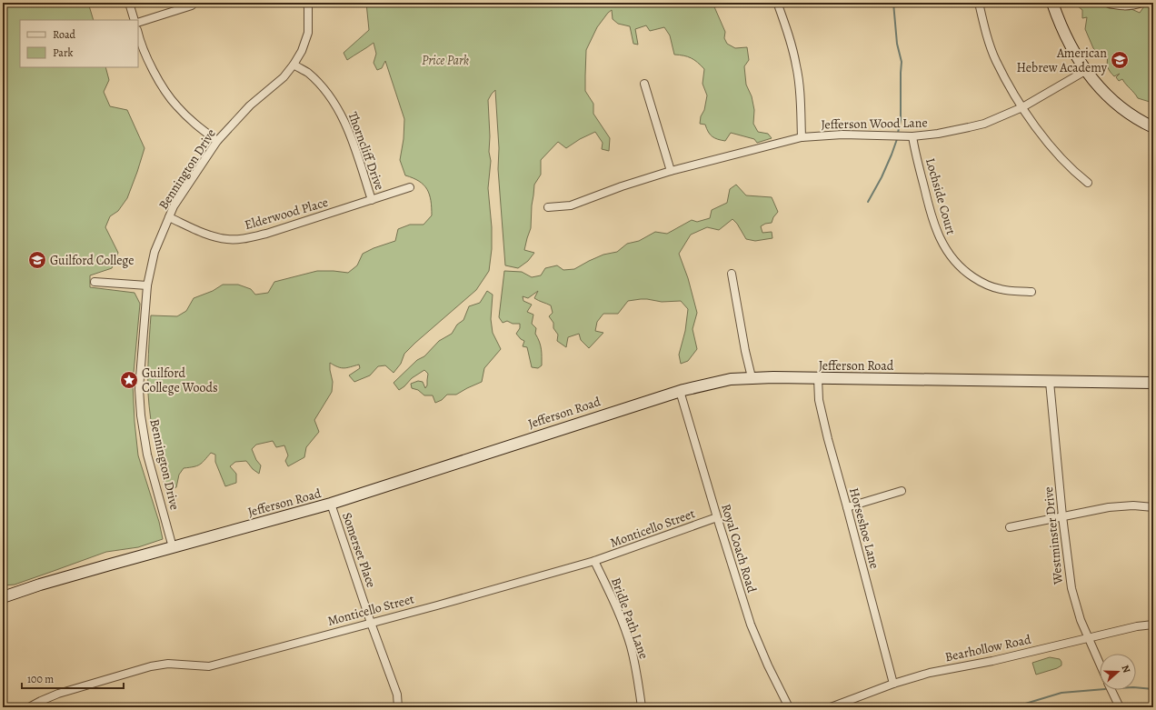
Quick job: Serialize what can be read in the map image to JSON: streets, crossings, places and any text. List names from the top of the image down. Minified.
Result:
{"streets":{"street":["Jefferson Wood Lane","Thorncliff Drive","Bennington Drive","Lochside Court","Elderwood Place","Jefferson Road","Monticello Street","Horseshoe Lane","Westminster Drive","Royal Coach Road","Somerset Place","Bridle Path Lane","Bearhollow Road"]},"crossings":[["Jefferson Wood Lane","Lochside Court"],["Thorncliff Drive","Bennington Drive"],["Thorncliff Drive","Elderwood Place"],["Bennington Drive","Elderwood Place"],["Bennington Drive","Jefferson Road"],["Jefferson Road","Horseshoe Lane"],["Jefferson Road","Westminster Drive"],["Jefferson Road","Royal Coach Road"],["Jefferson Road","Somerset Place"],["Monticello Street","Royal Coach Road"],["Monticello Street","Somerset Place"],["Monticello Street","Bridle Path Lane"],["Horseshoe Lane","Bearhollow Road"],["Westminster Drive","Bearhollow Road"]],"parks":["Price Park"],"places":{"school or university":["American Hebrew Academy","Guilford College"],"place":["Guilford College Woods"]},"legend":["Road","Park"],"scale_bar":"100 m","north":"right"}
